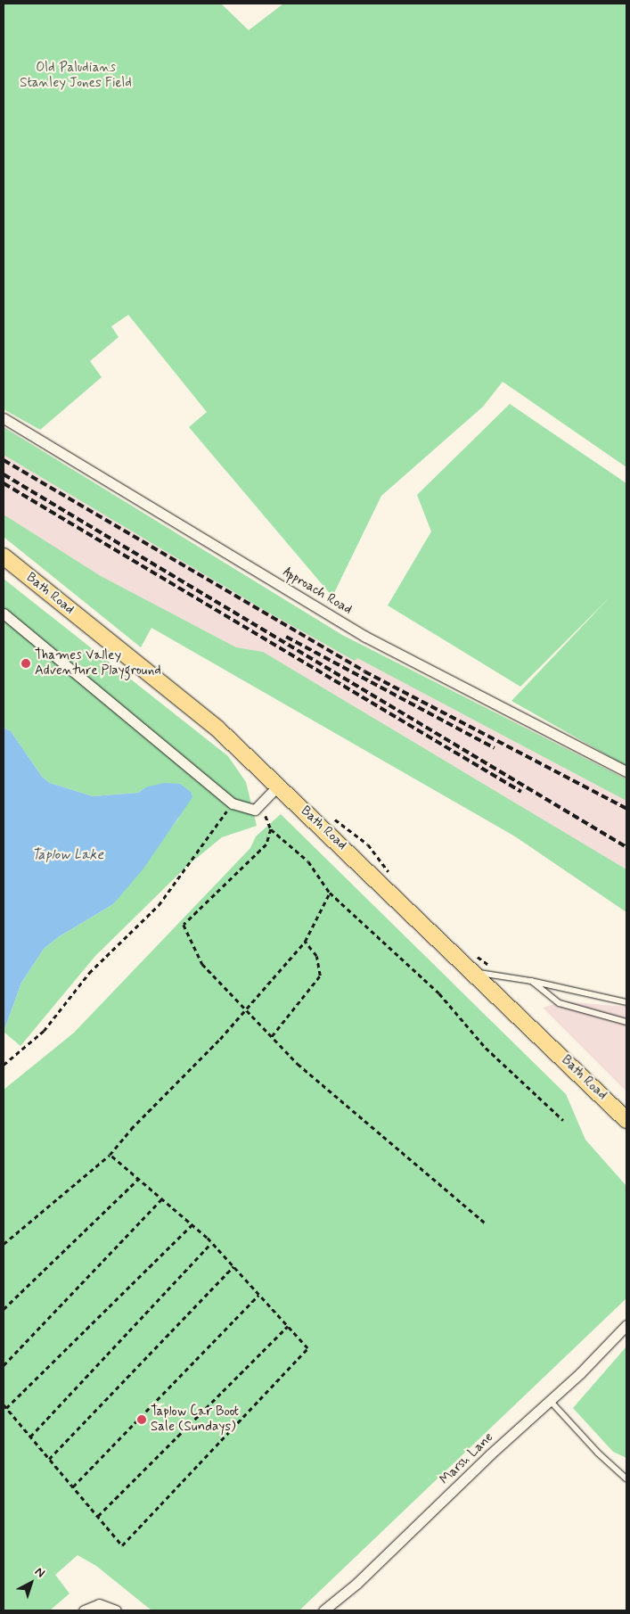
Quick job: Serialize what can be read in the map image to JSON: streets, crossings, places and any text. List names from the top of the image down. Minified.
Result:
{"streets":{"main road":["Bath Road"],"street":["Approach Road","Marsh Lane"]},"water":["Taplow Lake"],"parks":["Old Paludians Stanley Jones Field"],"places":["Thames Valley Adventure Playground","Taplow Car Boot Sale (Sundays)"],"north":"top right"}
